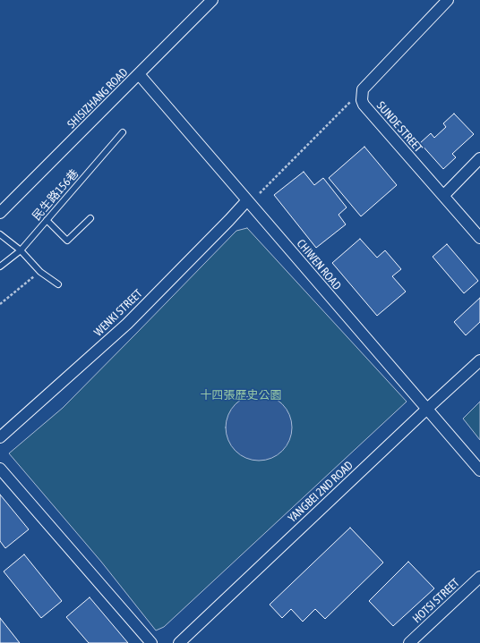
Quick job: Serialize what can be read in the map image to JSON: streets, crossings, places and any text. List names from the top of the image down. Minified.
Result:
{"streets":{"street":["SHISIZHANG ROAD","SUNDE STREET","CHIWEN ROAD","WENKI STREET","YANGBEI 2ND ROAD","HOTSI STREET"],"lane":["民生路156巷"]},"crossings":[["SHISIZHANG ROAD","CHIWEN ROAD"],["CHIWEN ROAD","WENKI STREET"],["CHIWEN ROAD","YANGBEI 2ND ROAD"]],"parks":["十四張歷史公園"]}
